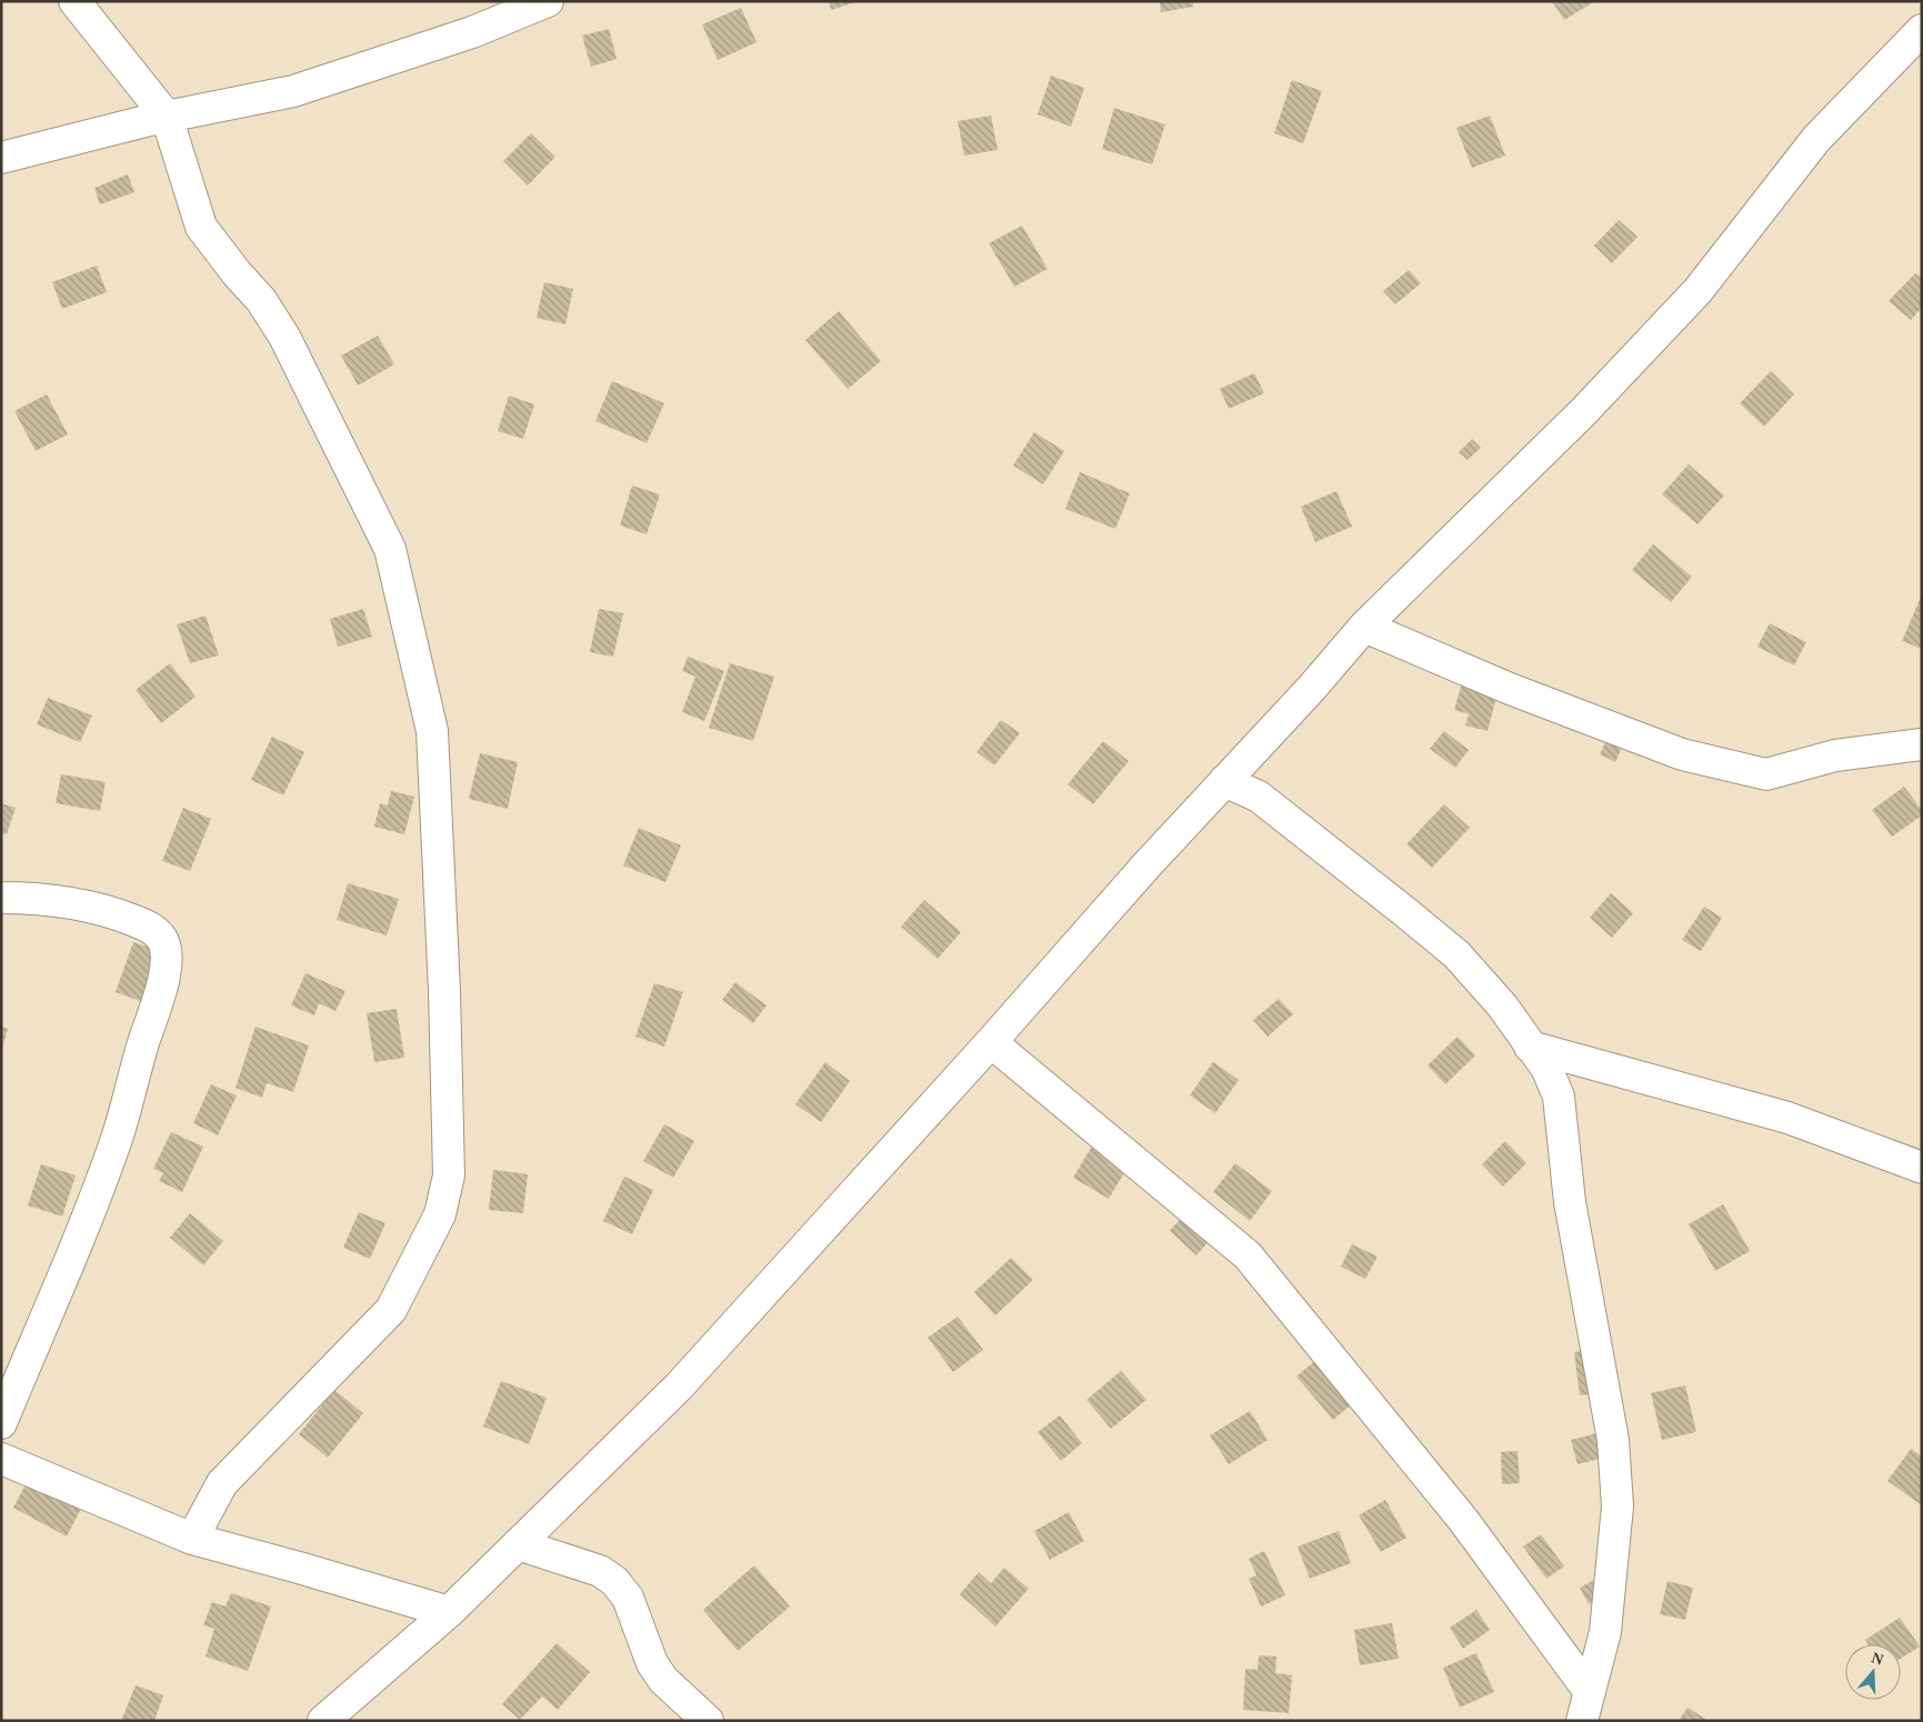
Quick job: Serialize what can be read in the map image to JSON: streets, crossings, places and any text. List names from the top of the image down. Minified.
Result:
{"north":"top"}
